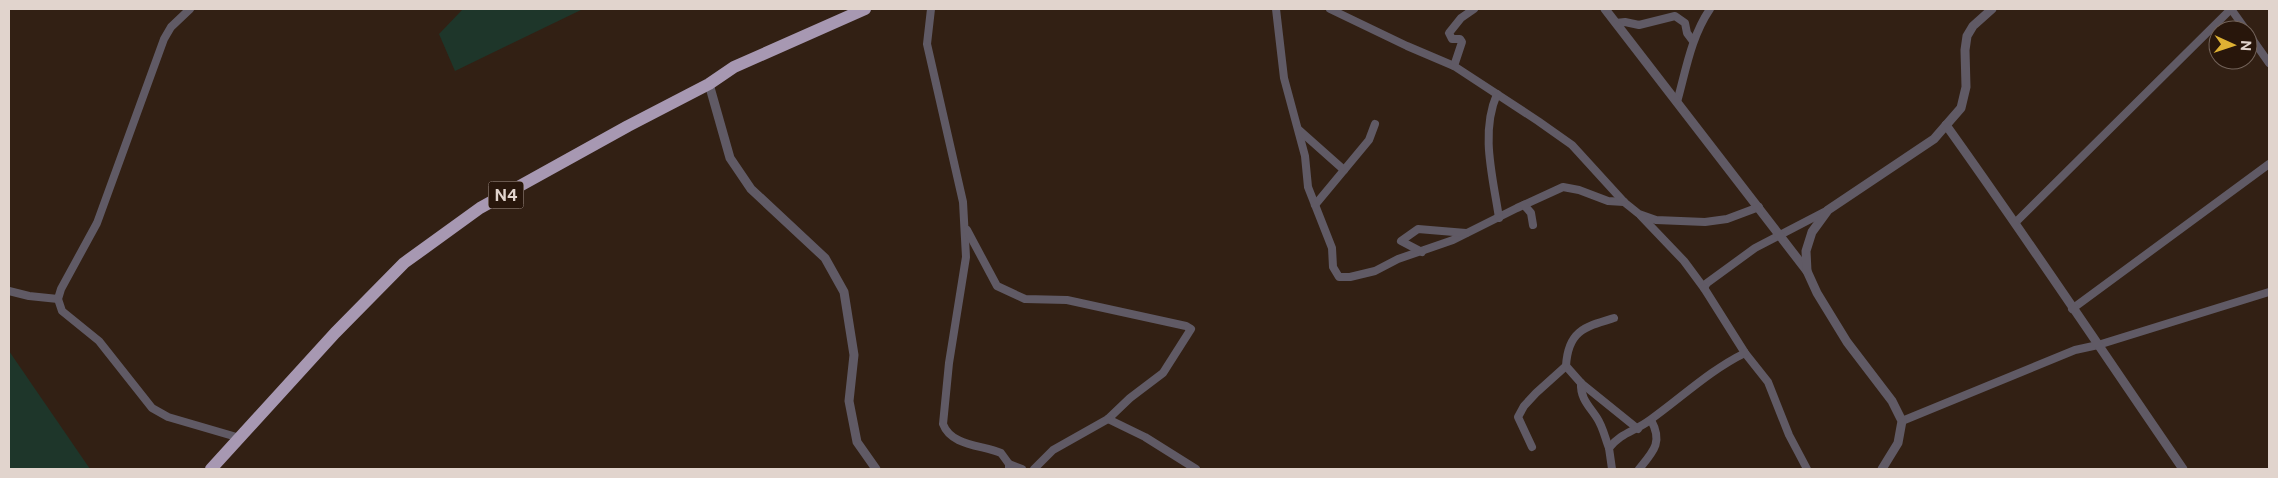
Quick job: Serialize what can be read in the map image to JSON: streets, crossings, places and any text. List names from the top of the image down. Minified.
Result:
{"streets":{"highway":["N4"]},"north":"right"}
